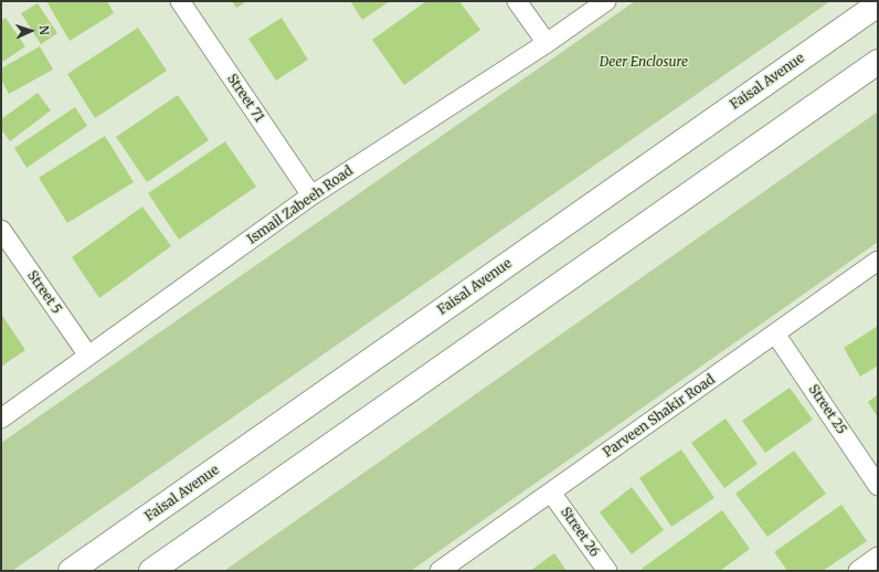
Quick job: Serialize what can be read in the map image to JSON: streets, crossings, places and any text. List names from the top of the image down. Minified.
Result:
{"streets":{"main road":["Faisal Avenue"],"street":["Street 71","Ismail Zabeeh Road","Street 5","Street 25","Parveen Shakir Road","Street 26"]},"crossings":[["Street 71","Ismail Zabeeh Road"],["Ismail Zabeeh Road","Street 5"],["Street 25","Parveen Shakir Road"],["Parveen Shakir Road","Street 26"]],"parks":["Deer Enclosure"],"north":"right"}
